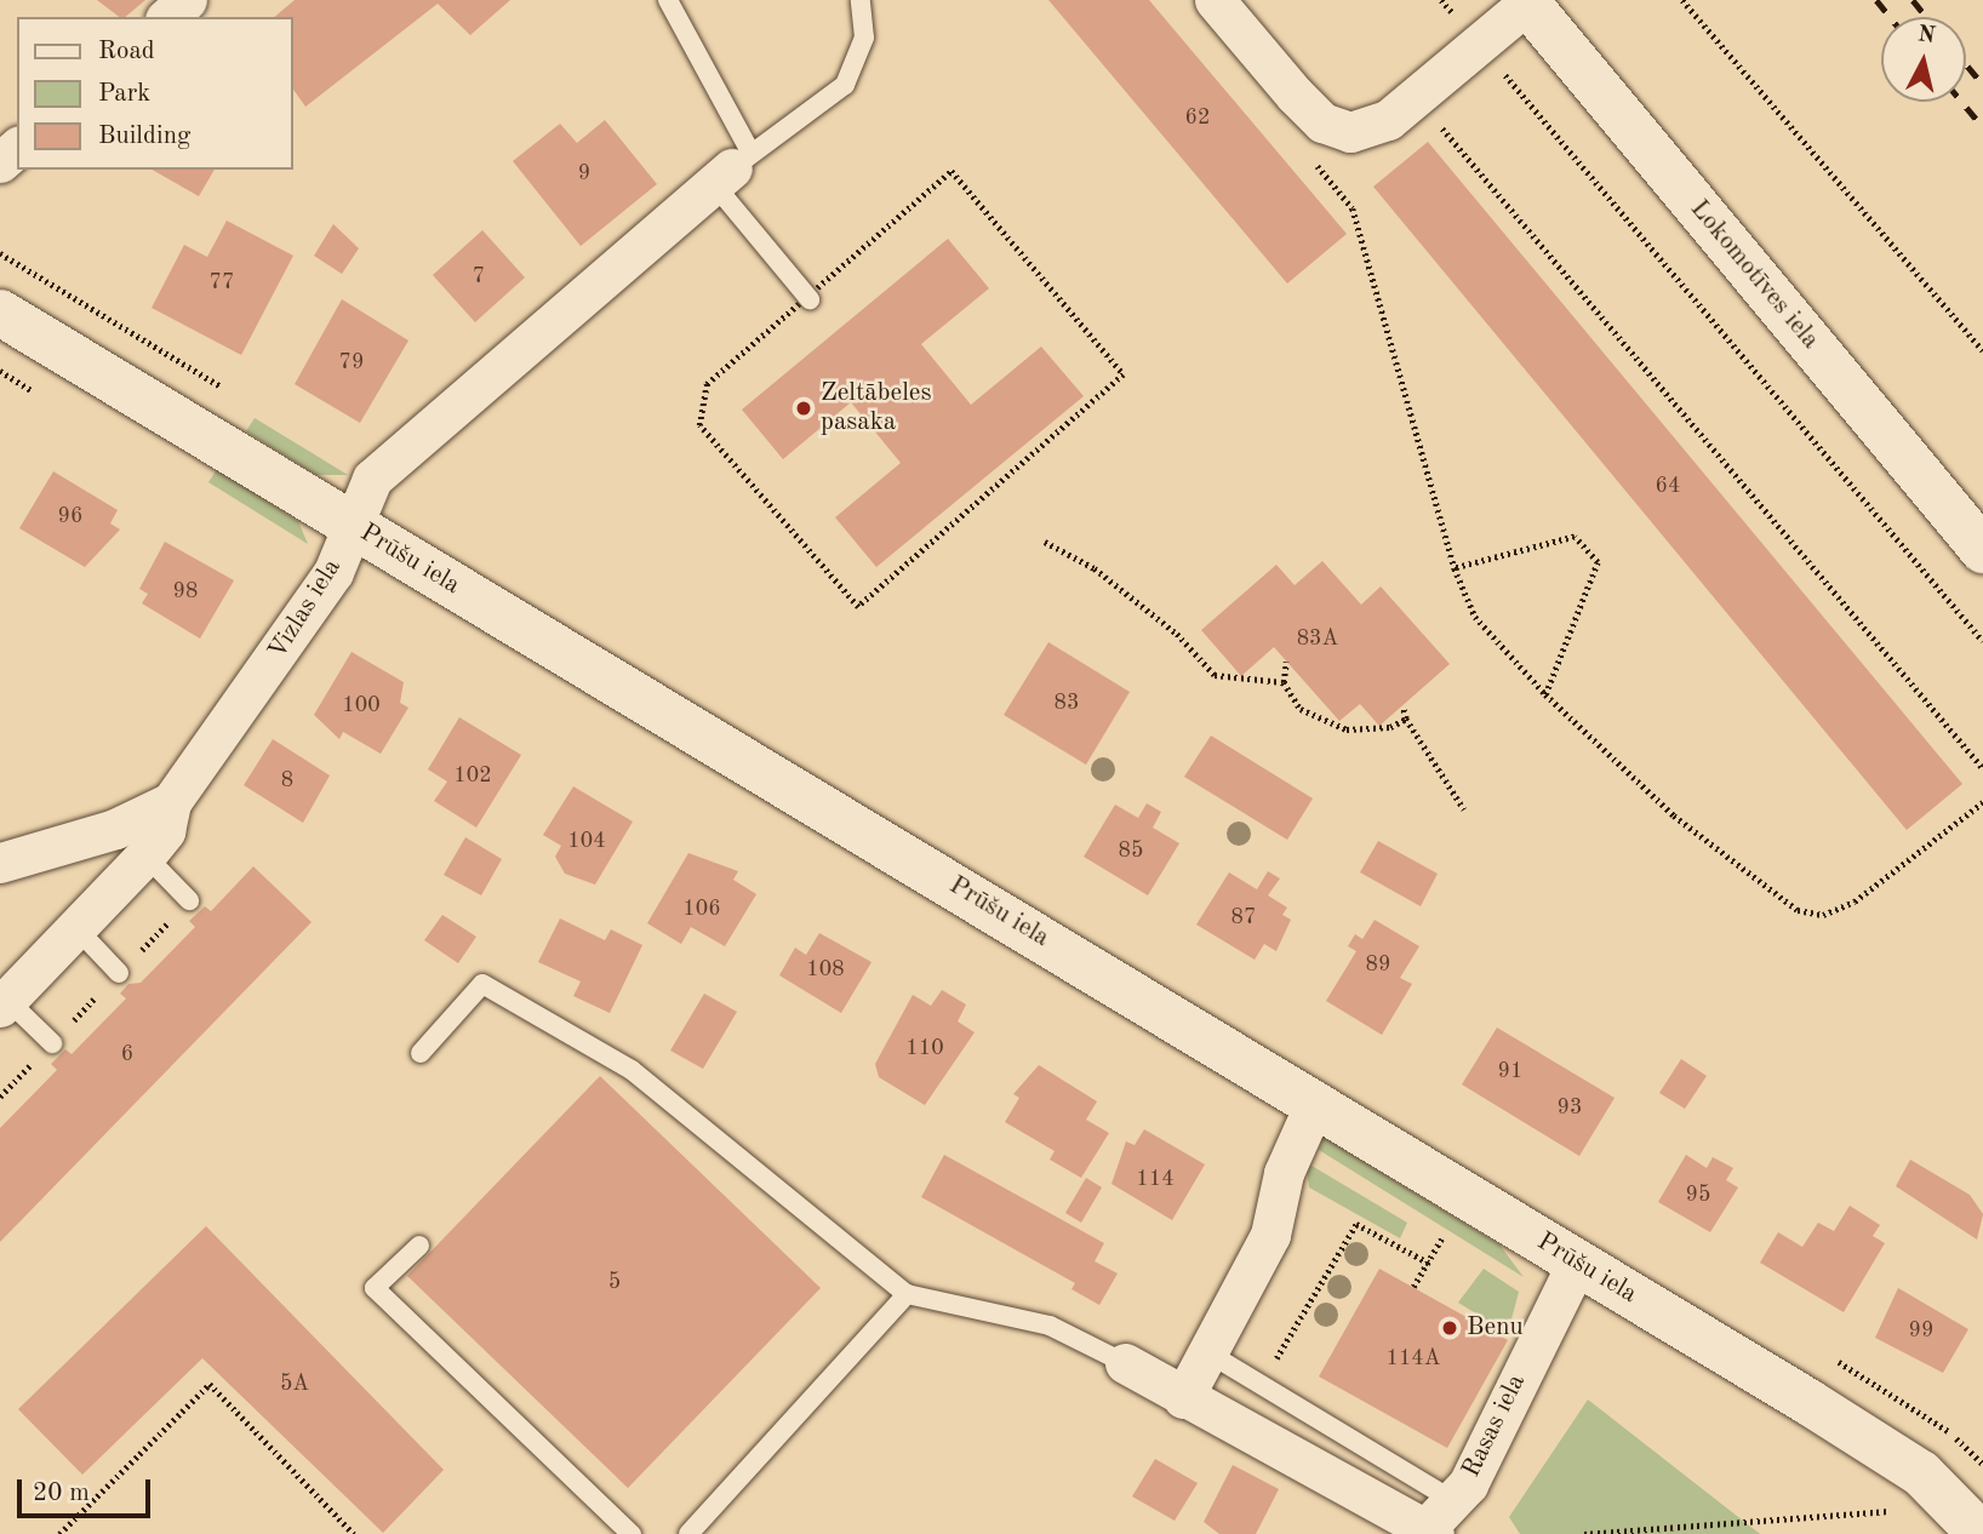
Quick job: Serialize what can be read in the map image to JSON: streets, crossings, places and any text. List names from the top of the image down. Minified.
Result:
{"streets":{"street":["Lokomotīves iela","Prūšu iela","Vizlas iela","Rasas iela"]},"crossings":[["Prūšu iela","Vizlas iela"],["Prūšu iela","Rasas iela"]],"places":["Zeltābeles pasaka","Benu"],"house_numbers":["62","9","7","77","79","64","96","98","83A","83","100","102","8","104","85","106","87","89","108","110","6","91","93","114","95","5","99","114A","5A"],"legend":["Road","Park","Building"],"scale_bar":"20 m","north":"top"}
